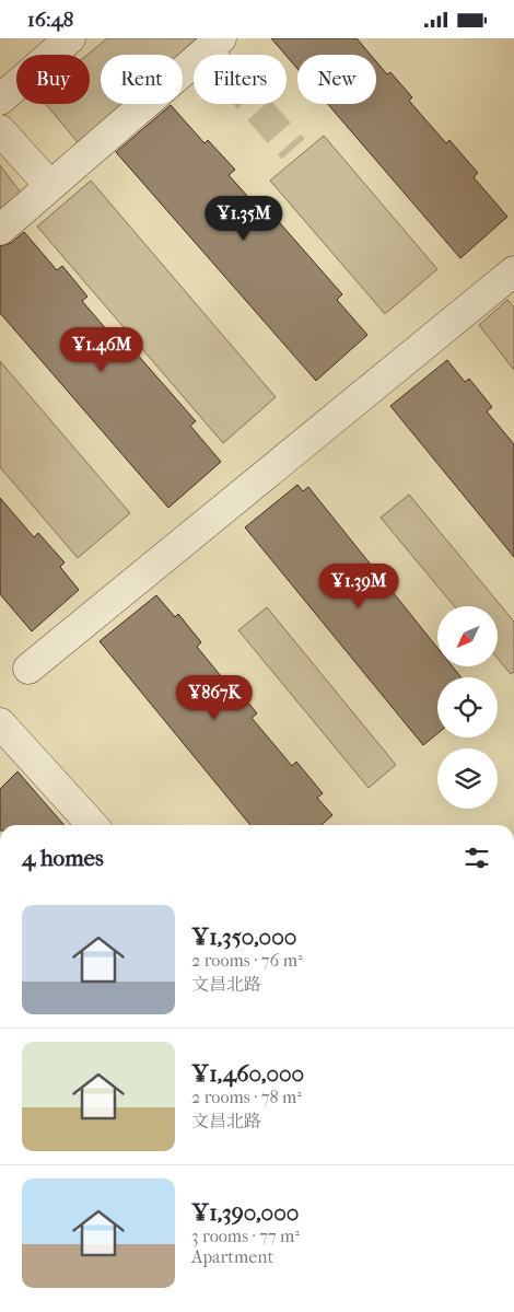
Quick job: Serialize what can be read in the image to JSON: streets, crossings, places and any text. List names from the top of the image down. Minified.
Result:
{"north":"bottom left","page":{"status":"16:48","chip":["Buy","Rent","Filters","New"],"price":["¥1.35M","¥1.46M","¥1.39M","¥867K"],"heading":"4 homes","list":[{"name":"¥1,350,000","note":"2 rooms · 76 m² · 文昌北路"},{"name":"¥1,460,000","note":"2 rooms · 78 m² · 文昌北路"},{"name":"¥1,390,000","note":"3 rooms · 77 m² · Apartment"}]}}
